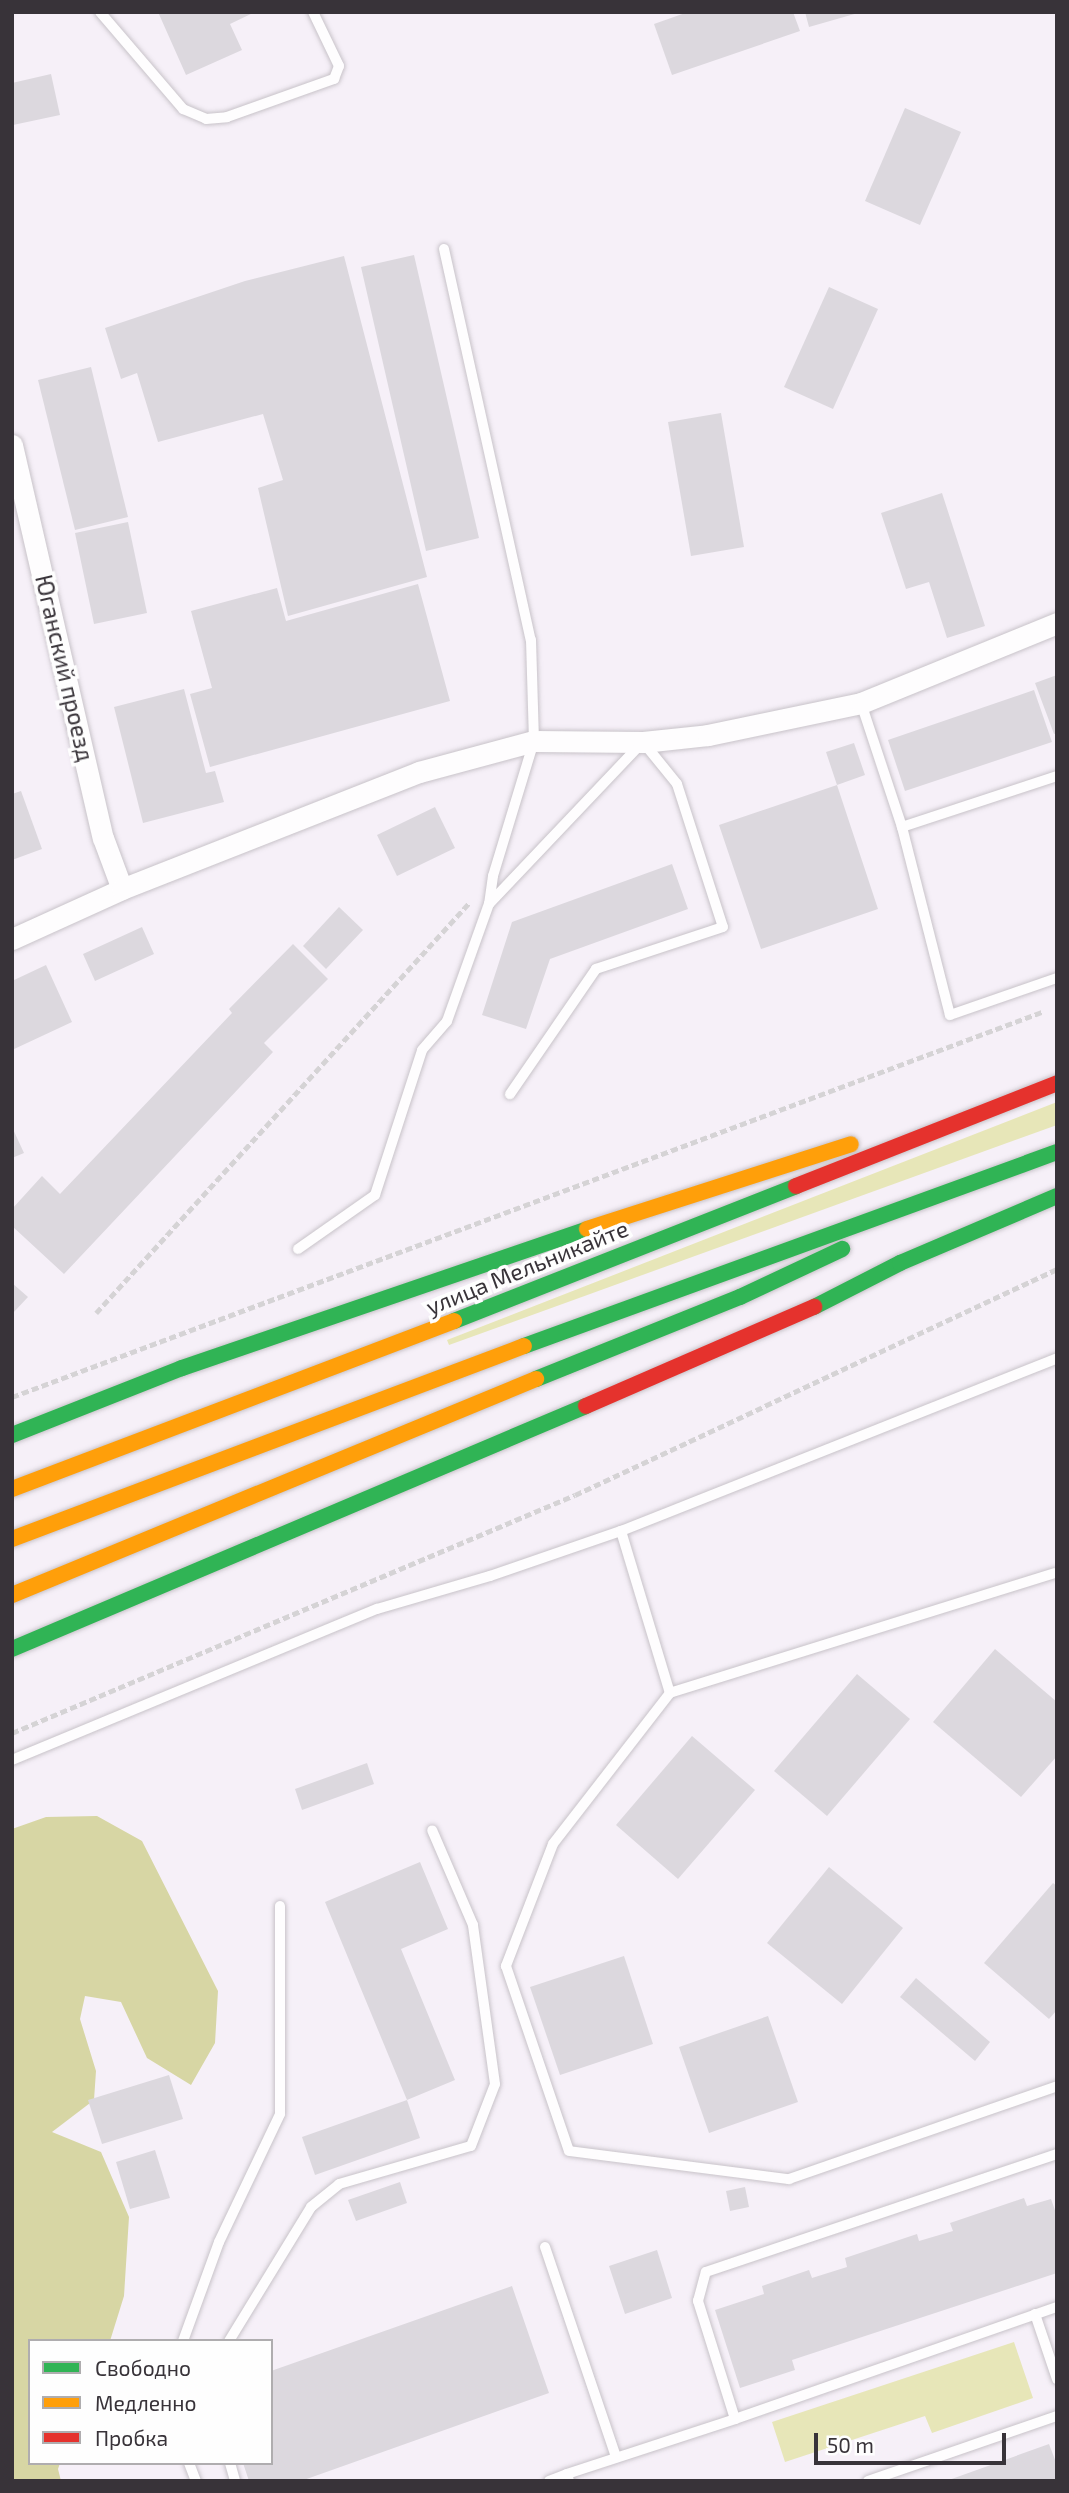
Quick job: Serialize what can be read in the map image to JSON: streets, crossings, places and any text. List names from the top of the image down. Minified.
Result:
{"streets":{"main road":["улица Мельникайте"],"street":["Юганский проезд"]},"legend":["Свободно","Медленно","Пробка"],"scale_bar":"50 m"}
